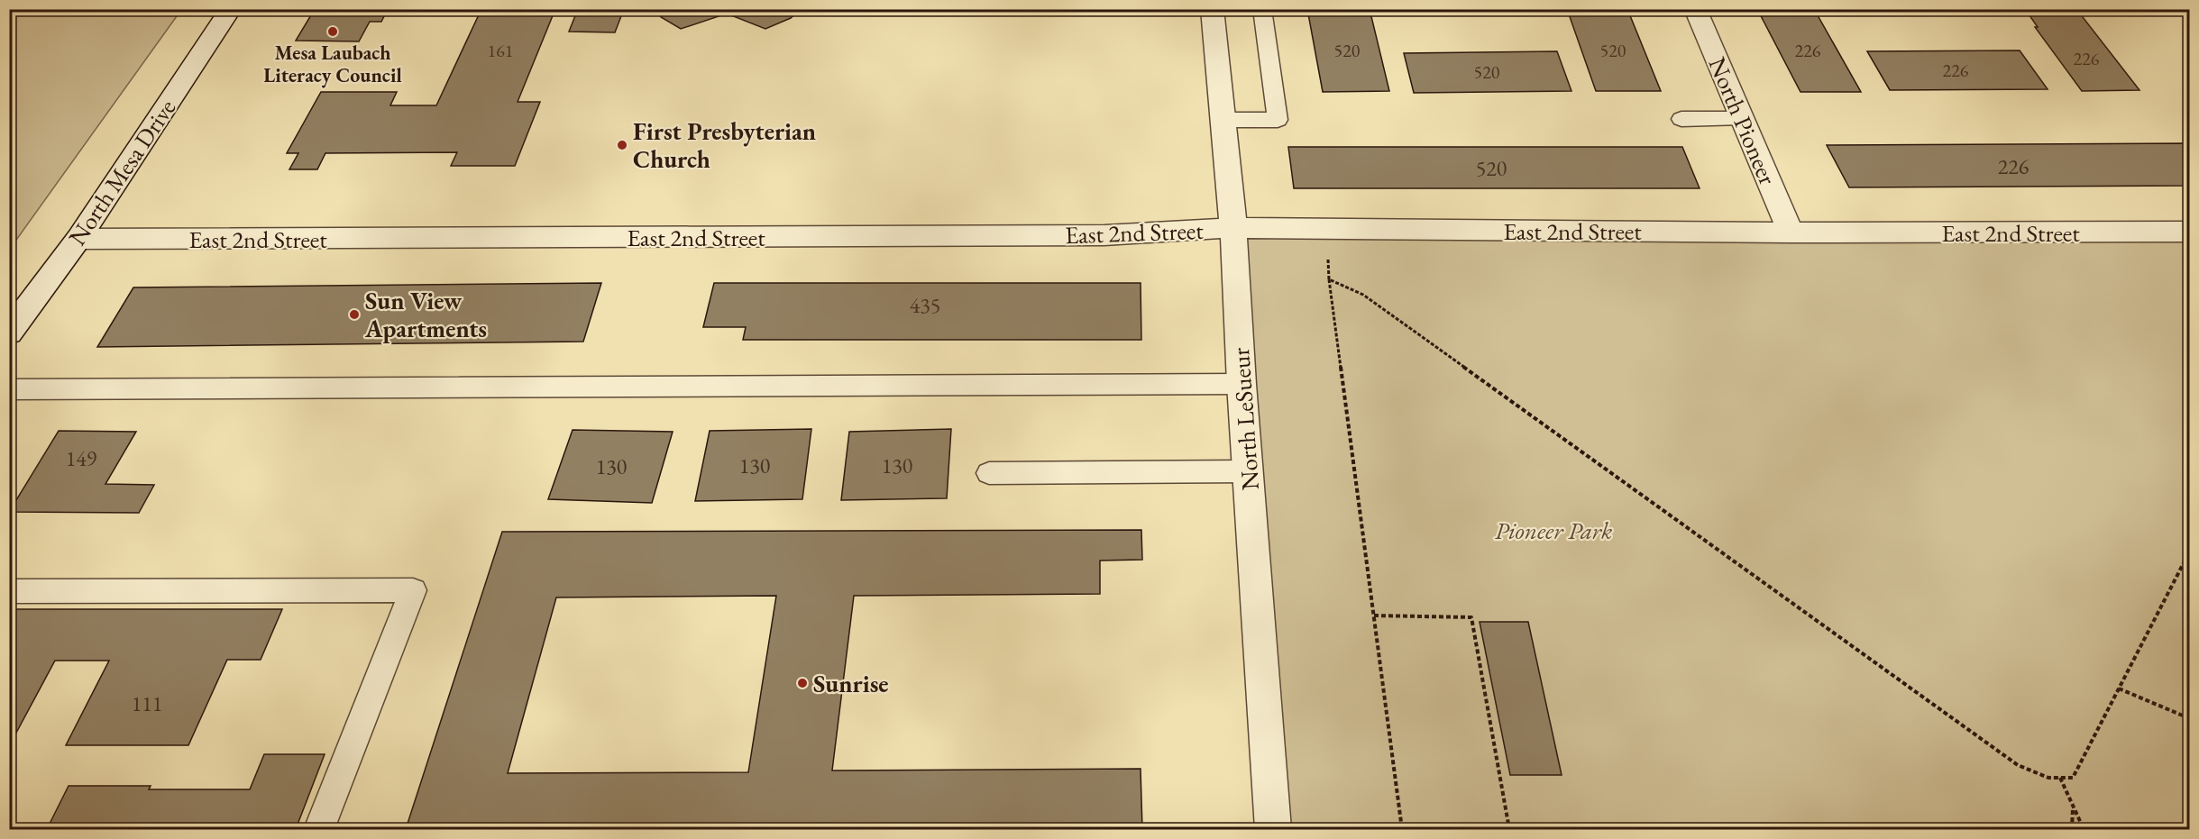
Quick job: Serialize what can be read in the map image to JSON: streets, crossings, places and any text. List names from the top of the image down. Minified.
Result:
{"streets":{"street":["North Pioneer","North Mesa Drive","East 2nd Street","North LeSueur"]},"crossings":[["North Pioneer","East 2nd Street"],["North Mesa Drive","East 2nd Street"],["East 2nd Street","North LeSueur"]],"parks":["Pioneer Park"],"places":["Mesa Laubach Literacy Council","First Presbyterian Church","Sun View Apartments","Sunrise"],"house_numbers":["161","520","520","226","226","226","520","226","520","435","149","130","130","130","111"]}
